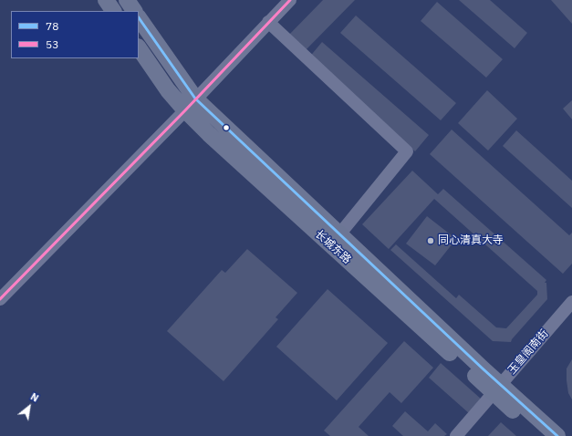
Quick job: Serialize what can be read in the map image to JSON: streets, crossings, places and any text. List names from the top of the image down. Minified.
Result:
{"streets":{"main road":["长城东路"],"street":["玉皇阁南街"]},"crossings":[["长城东路","玉皇阁南街"]],"places":["同心清真大寺"],"lines":["transit line 53","transit line 78"],"legend":["78","53"],"north":"top right"}
